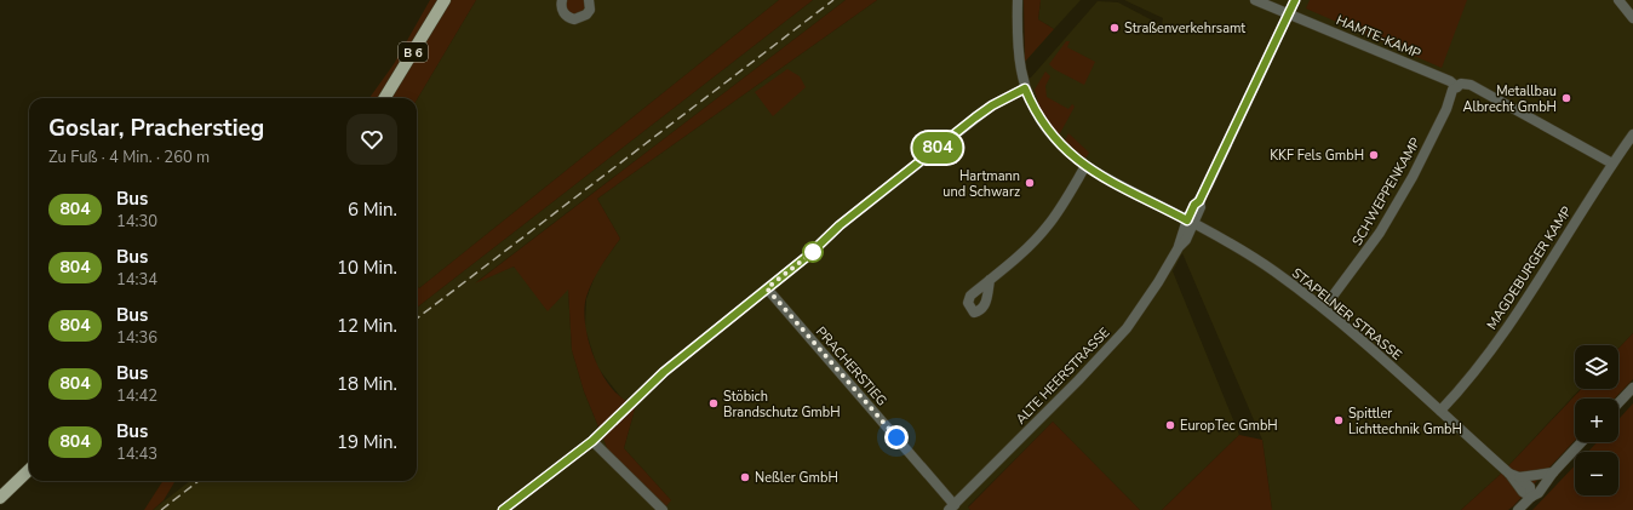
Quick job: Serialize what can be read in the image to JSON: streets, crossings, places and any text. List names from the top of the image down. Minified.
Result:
{"streets":{"main road":["B 6"],"street":["HAMTE-KAMP","SCHWEPPENKAMP","MAGDEBURGER KAMP","STAPELNER STRASSE","PRACHERSTIEG","ALTE HEERSTRASSE"]},"crossings":[["HAMTE-KAMP","SCHWEPPENKAMP"],["HAMTE-KAMP","MAGDEBURGER KAMP"],["HAMTE-KAMP","ALTE HEERSTRASSE"],["SCHWEPPENKAMP","STAPELNER STRASSE"],["MAGDEBURGER KAMP","STAPELNER STRASSE"],["STAPELNER STRASSE","ALTE HEERSTRASSE"],["PRACHERSTIEG","ALTE HEERSTRASSE"]],"places":["Straßenverkehrsamt","Metallbau Albrecht GmbH","KKF Fels GmbH","Hartmann und Schwarz","Stöbich Brandschutz GmbH","Spittler Lichttechnik GmbH","EuropTec GmbH","Neßler GmbH"],"lines":["bus line 804"],"page":{"on_map":"804","heading":["Goslar, Pracherstieg","Zu Fuß · 4 Min. · 260 m"],"list":[{"mark":"804","name":"Bus","note":"14:30","value":"6 Min."},{"mark":"804","name":"Bus","note":"14:34","value":"10 Min."},{"mark":"804","name":"Bus","note":"14:36","value":"12 Min."},{"mark":"804","name":"Bus","note":"14:42","value":"18 Min."},{"mark":"804","name":"Bus","note":"14:43","value":"19 Min."}],"map_buttons":["+","−"]}}
